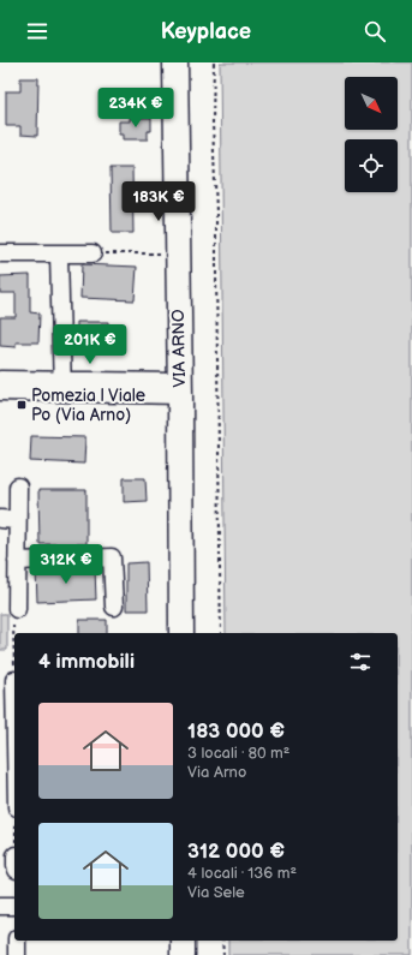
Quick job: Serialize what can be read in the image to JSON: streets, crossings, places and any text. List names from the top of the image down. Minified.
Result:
{"streets":{"street":["VIA ARNO"]},"places":{"transit":["Pomezia | Viale Po (Via Arno)"]},"north":"bottom right","page":{"header":"Keyplace","price":["234K €","183K €","201K €","312K €"],"heading":"4 immobili","list":[{"name":"183 000 €","note":"3 locali · 80 m² · Via Arno"},{"name":"312 000 €","note":"4 locali · 136 m² · Via Sele"}]}}
